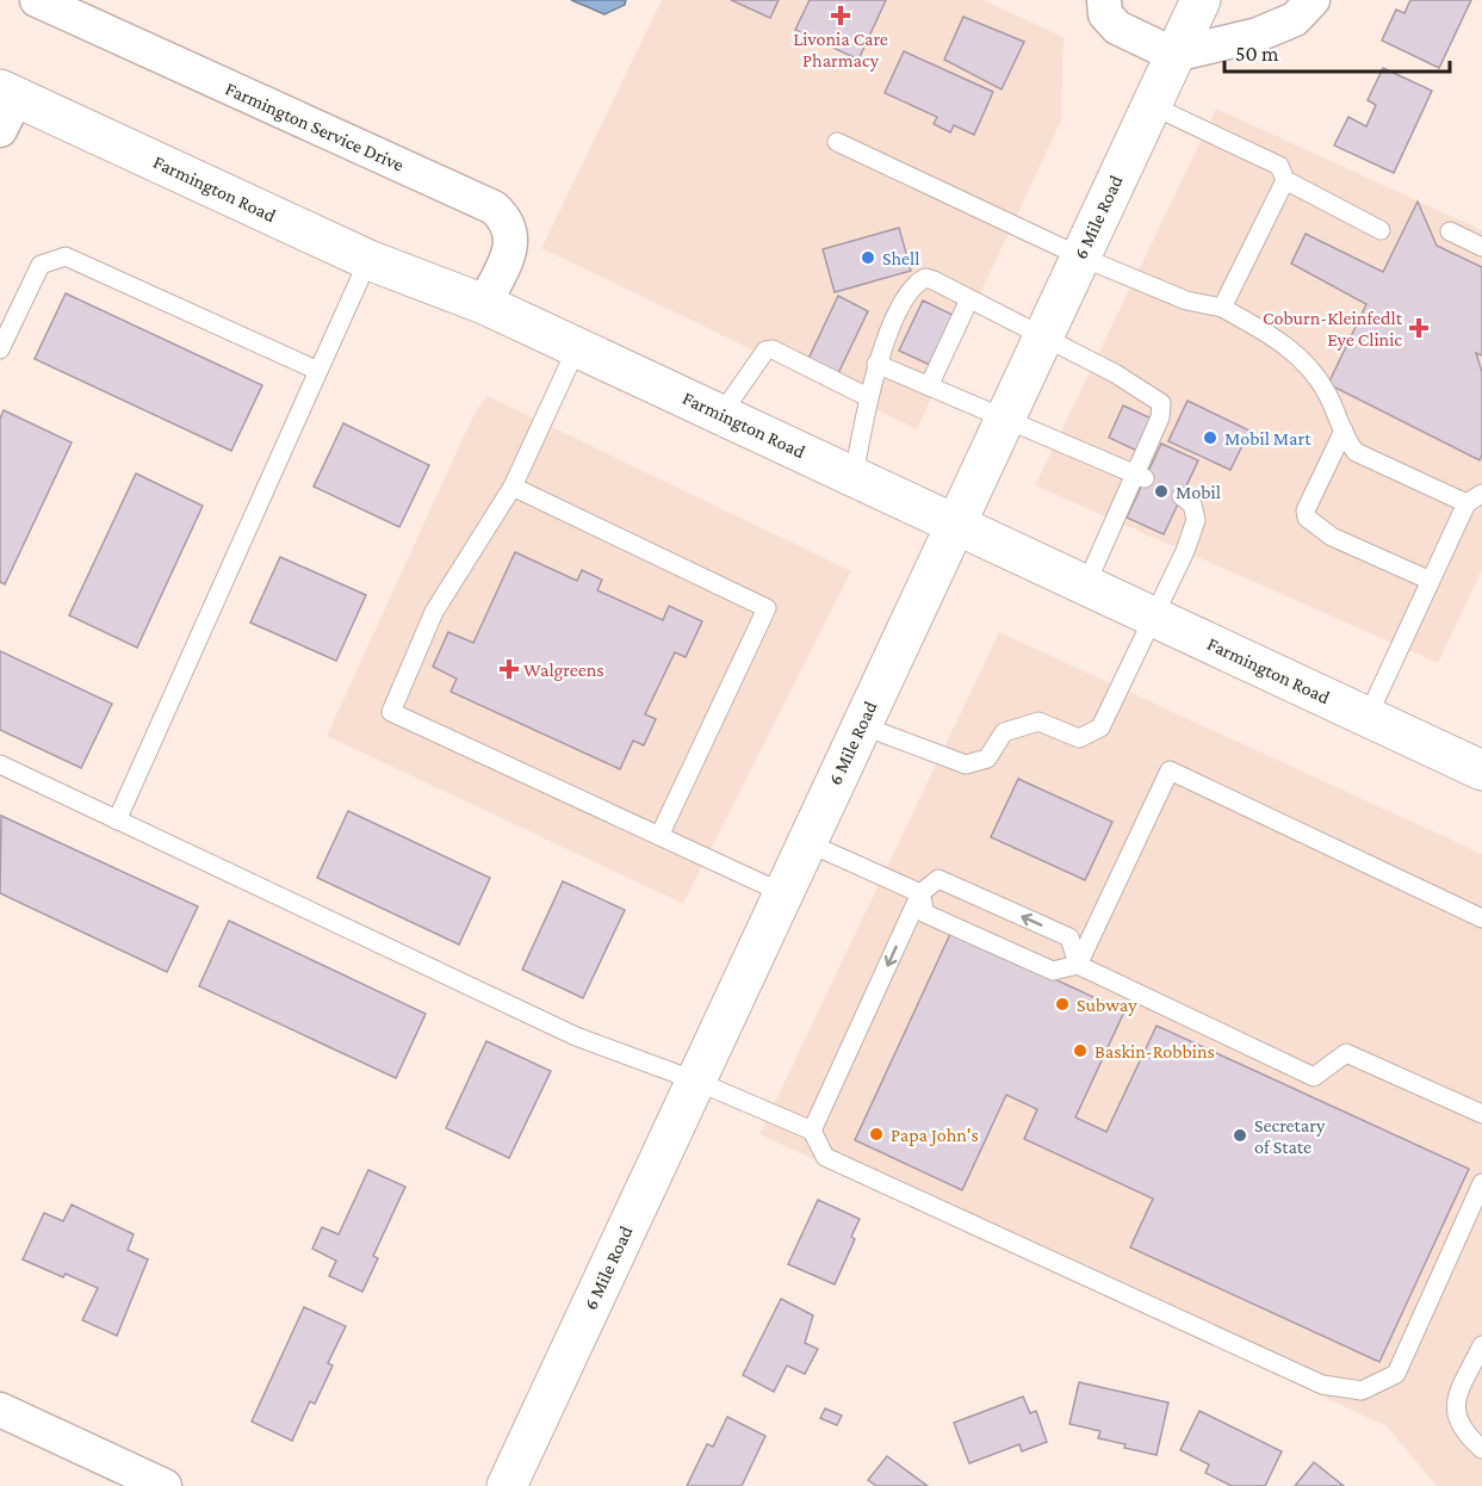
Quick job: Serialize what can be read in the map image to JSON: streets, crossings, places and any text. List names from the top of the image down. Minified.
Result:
{"streets":{"main road":["Farmington Road","6 Mile Road"],"street":["Farmington Service Drive"]},"crossings":[["Farmington Service Drive","Farmington Road"],["Farmington Road","6 Mile Road"]],"places":{"health":["Livonia Care Pharmacy","Coburn-Kleinfedlt Eye Clinic","Walgreens"],"other":["Shell","Mobil Mart","Mobil","Subway","Baskin-Robbins","Papa John's","Secretary of State"]},"scale_bar":"50 m"}
